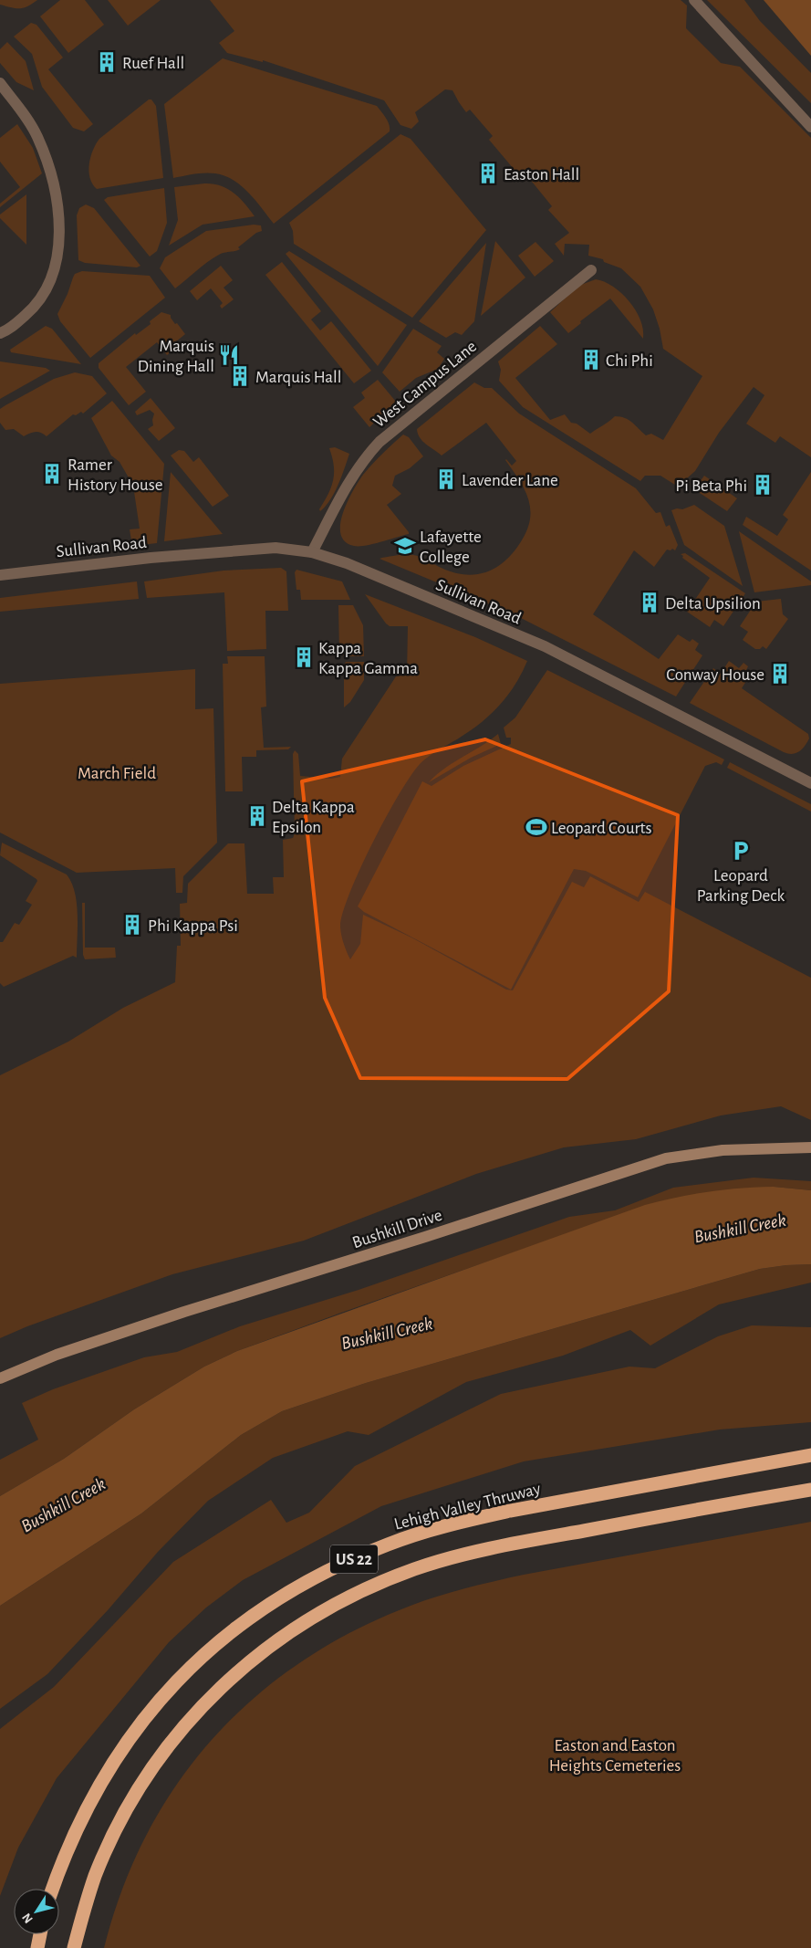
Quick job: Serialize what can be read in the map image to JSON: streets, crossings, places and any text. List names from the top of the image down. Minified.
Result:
{"streets":{"highway":["Lehigh Valley Thruway","US 22"],"street":["West Campus Lane","Sullivan Road","Bushkill Drive"]},"crossings":[["West Campus Lane","Sullivan Road"]],"water":["Bushkill Creek"],"parks":["March Field","Easton and Easton Heights Cemeteries"],"places":{"building":["Ruef Hall","Easton Hall","Chi Phi","Marquis Hall","Ramer History House","Lavender Lane","Pi Beta Phi","Delta Upsilion","Kappa Kappa Gamma","Conway House","Delta Kappa Epsilon","Phi Kappa Psi"],"restaurant":["Marquis Dining Hall"],"school or university":["Lafayette College"],"sports":["Leopard Courts"],"parking":["Leopard Parking Deck"]},"north":"bottom left"}
